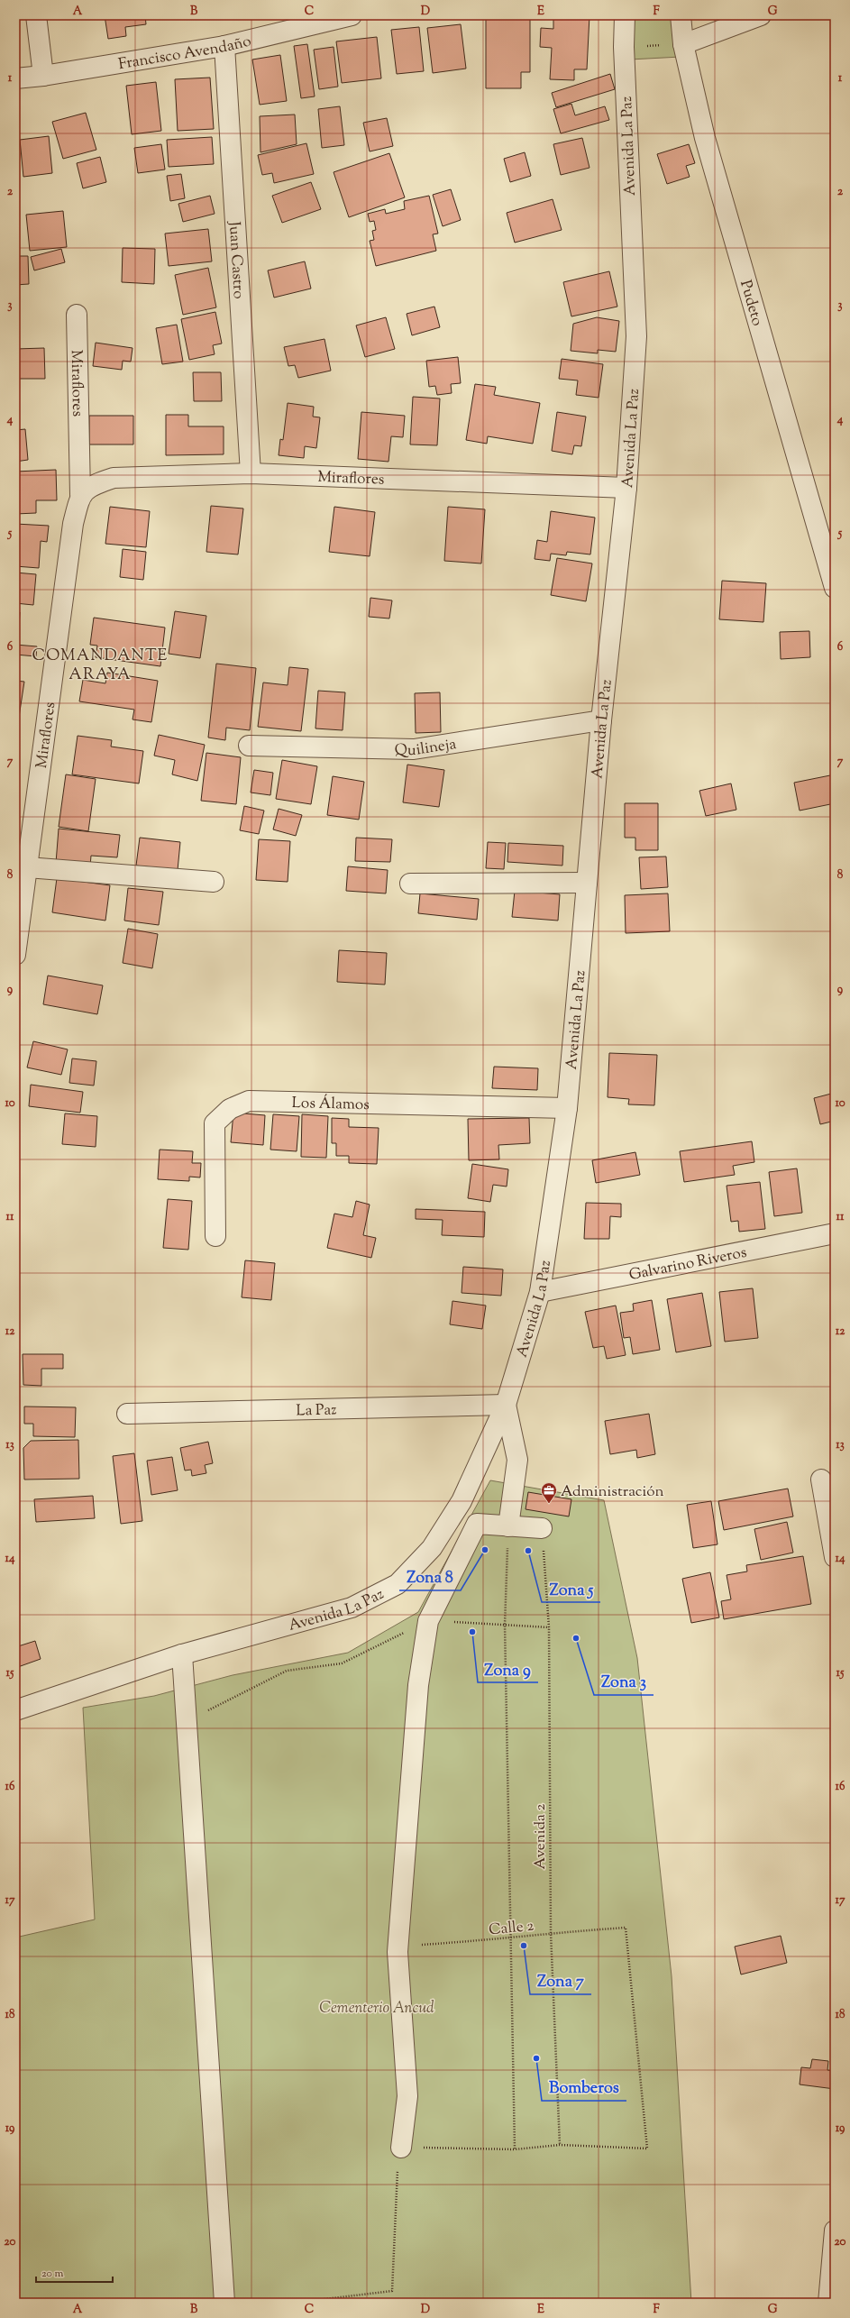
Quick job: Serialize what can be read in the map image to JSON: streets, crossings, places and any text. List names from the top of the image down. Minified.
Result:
{"streets":{"street":["Francisco Avendaño","Avenida La Paz","Juan Castro","Pudeto","Miraflores","Quilineja","Los Álamos","Galvarino Riveros","La Paz"],"path":["Avenida 2","Calle 2"]},"crossings":[["Francisco Avendaño","Juan Castro"],["Avenida La Paz","Miraflores"],["Avenida La Paz","Quilineja"],["Avenida La Paz","Los Álamos"],["Avenida La Paz","Galvarino Riveros"],["Avenida La Paz","La Paz"],["Juan Castro","Miraflores"],["Avenida 2","Calle 2"]],"districts":["COMANDANTE ARAYA"],"parks":["Cementerio Ancud"],"places":{"office":["Administración"],"other":["Zona 8","Zona 5","Zona 9","Zona 3","Zona 7","Bomberos"]},"scale_bar":"20 m","grid":{"columns":["A","B","C","D","E","F","G"],"rows":["1","2","3","4","5","6","7","8","9","10","11","12","13","14","15","16","17","18","19","20"]}}
